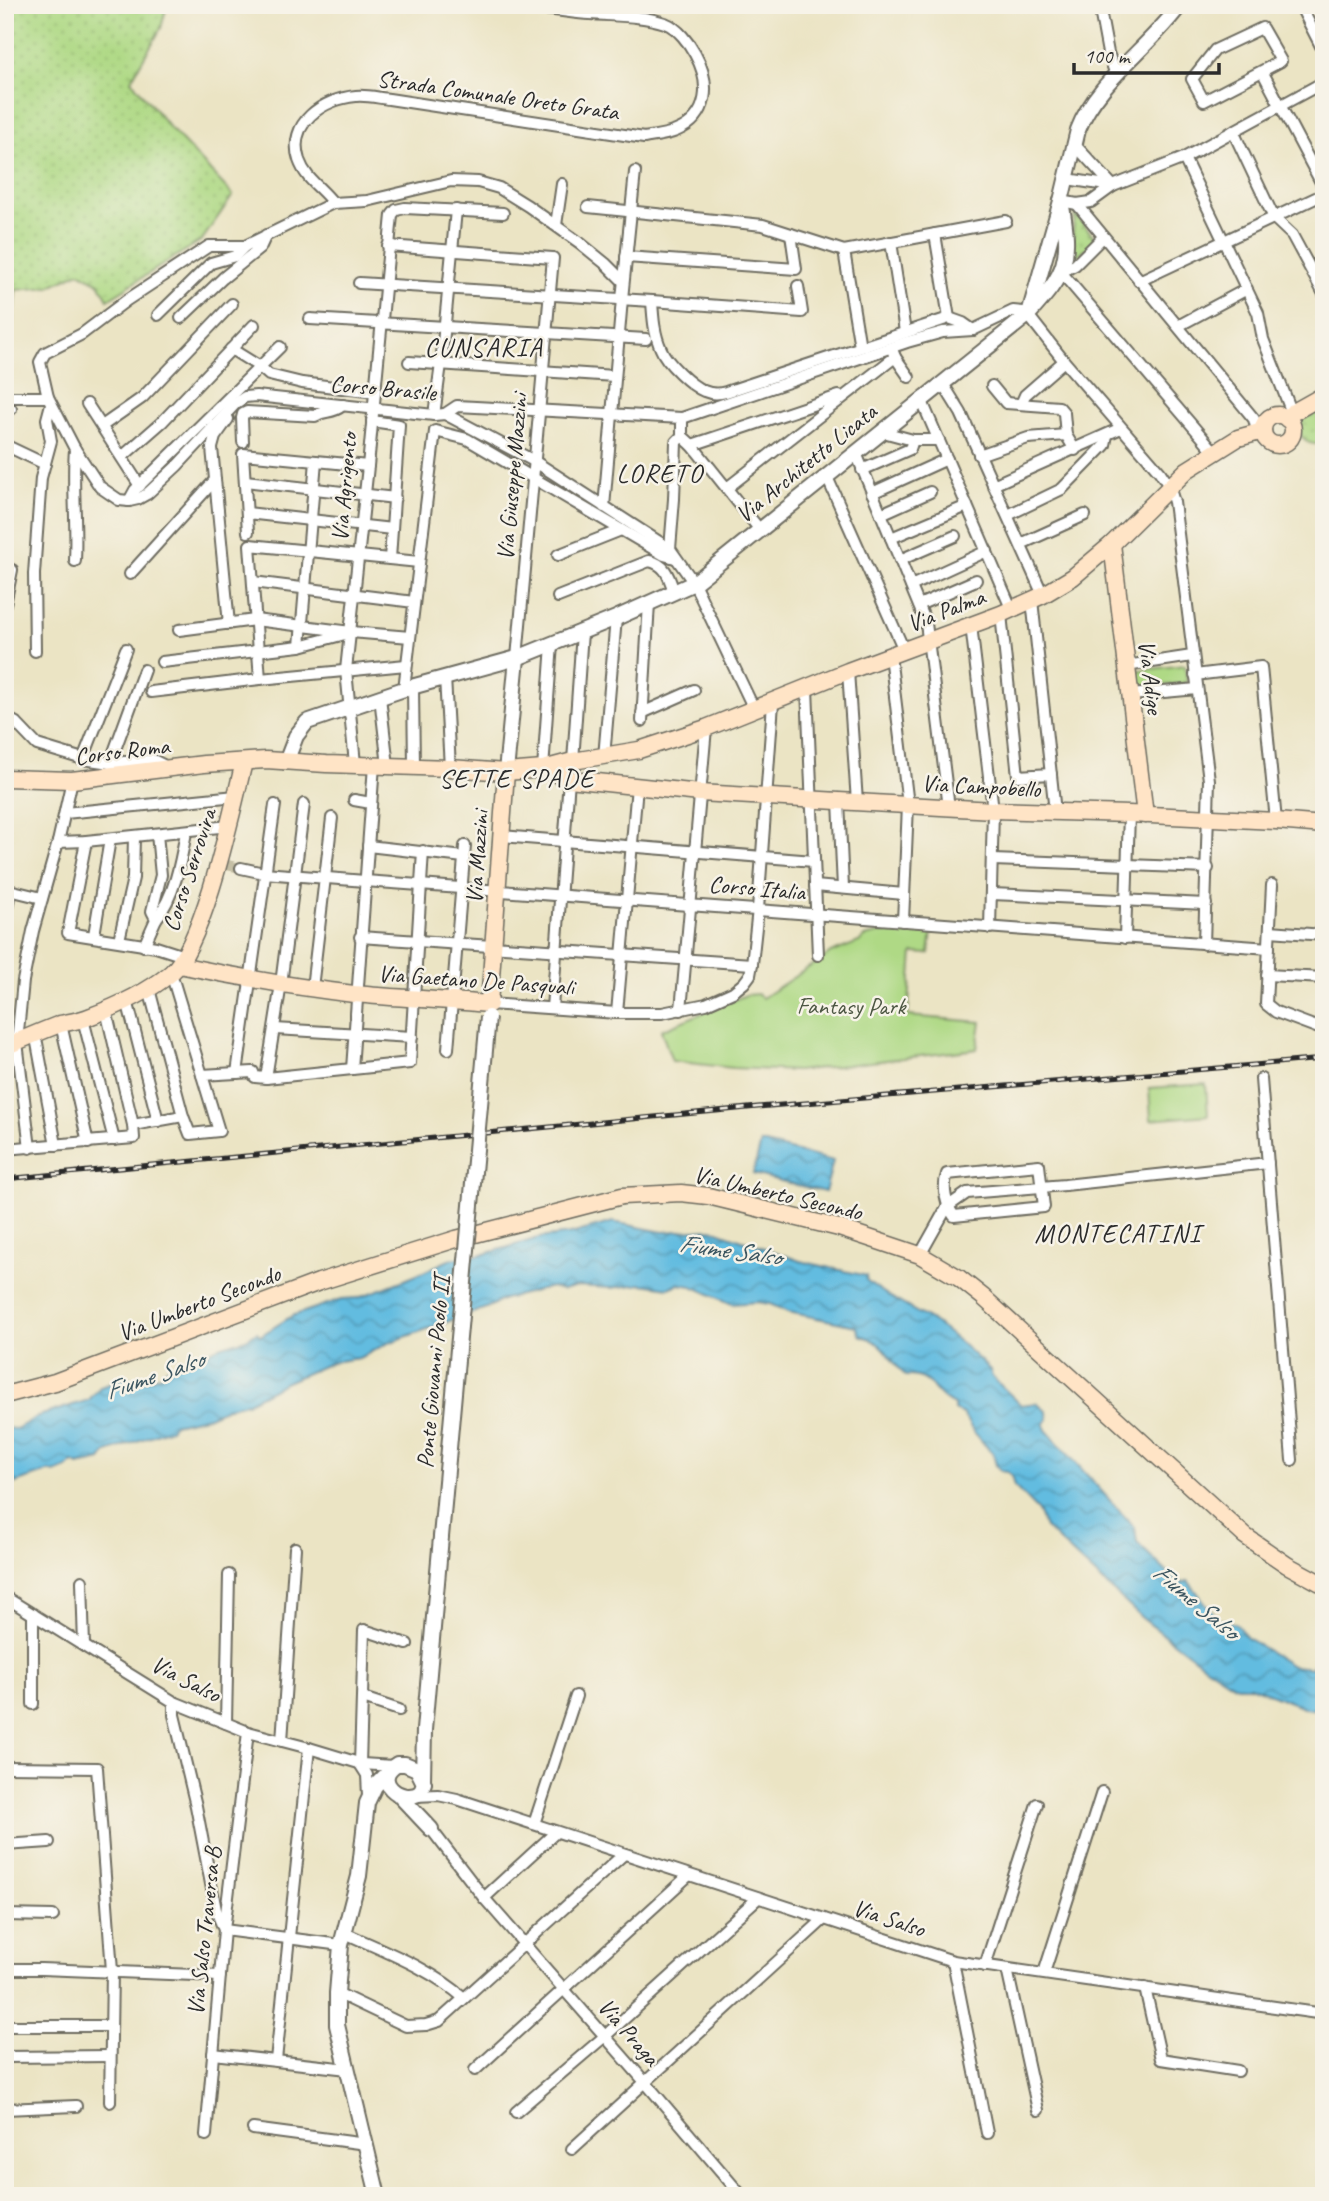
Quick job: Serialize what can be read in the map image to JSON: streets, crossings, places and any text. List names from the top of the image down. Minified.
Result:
{"streets":{"main road":["Via Palma","Via Adige","Corso Roma","Via Campobello","Via Mazzini","Corso Serrovira","Via Gaetano De Pasquali","Via Umberto Secondo"],"street":["Strada Comunale Oreto Grata","Corso Brasile","Via Architetto Licata","Via Giuseppe Mazzini","Via Agrigento","Corso Italia","Ponte Giovanni Paolo II","Via Salso","Via Salso Traversa B","Via Praga"]},"crossings":[["Corso Brasile","Via Architetto Licata"],["Corso Brasile","Via Giuseppe Mazzini"],["Corso Brasile","Via Agrigento"],["Corso Brasile","Via Palma"],["Via Architetto Licata","Via Giuseppe Mazzini"],["Via Architetto Licata","Via Agrigento"],["Via Architetto Licata","Corso Roma"],["Via Architetto Licata","Via Mazzini"],["Via Giuseppe Mazzini","Via Mazzini"],["Via Agrigento","Corso Roma"],["Via Palma","Via Adige"],["Via Palma","Corso Roma"],["Via Palma","Via Campobello"],["Via Palma","Via Mazzini"],["Via Adige","Via Campobello"],["Corso Roma","Corso Serrovira"],["Via Mazzini","Corso Italia"],["Via Mazzini","Via Gaetano De Pasquali"],["Via Mazzini","Ponte Giovanni Paolo II"],["Corso Serrovira","Via Gaetano De Pasquali"],["Via Gaetano De Pasquali","Ponte Giovanni Paolo II"],["Ponte Giovanni Paolo II","Via Praga"],["Via Salso","Via Salso Traversa B"]],"districts":["CUNSARIA","LORETO","SETTE SPADE","MONTECATINI"],"water":["Fiume Salso"],"parks":["Fantasy Park"],"scale_bar":"100 m"}
